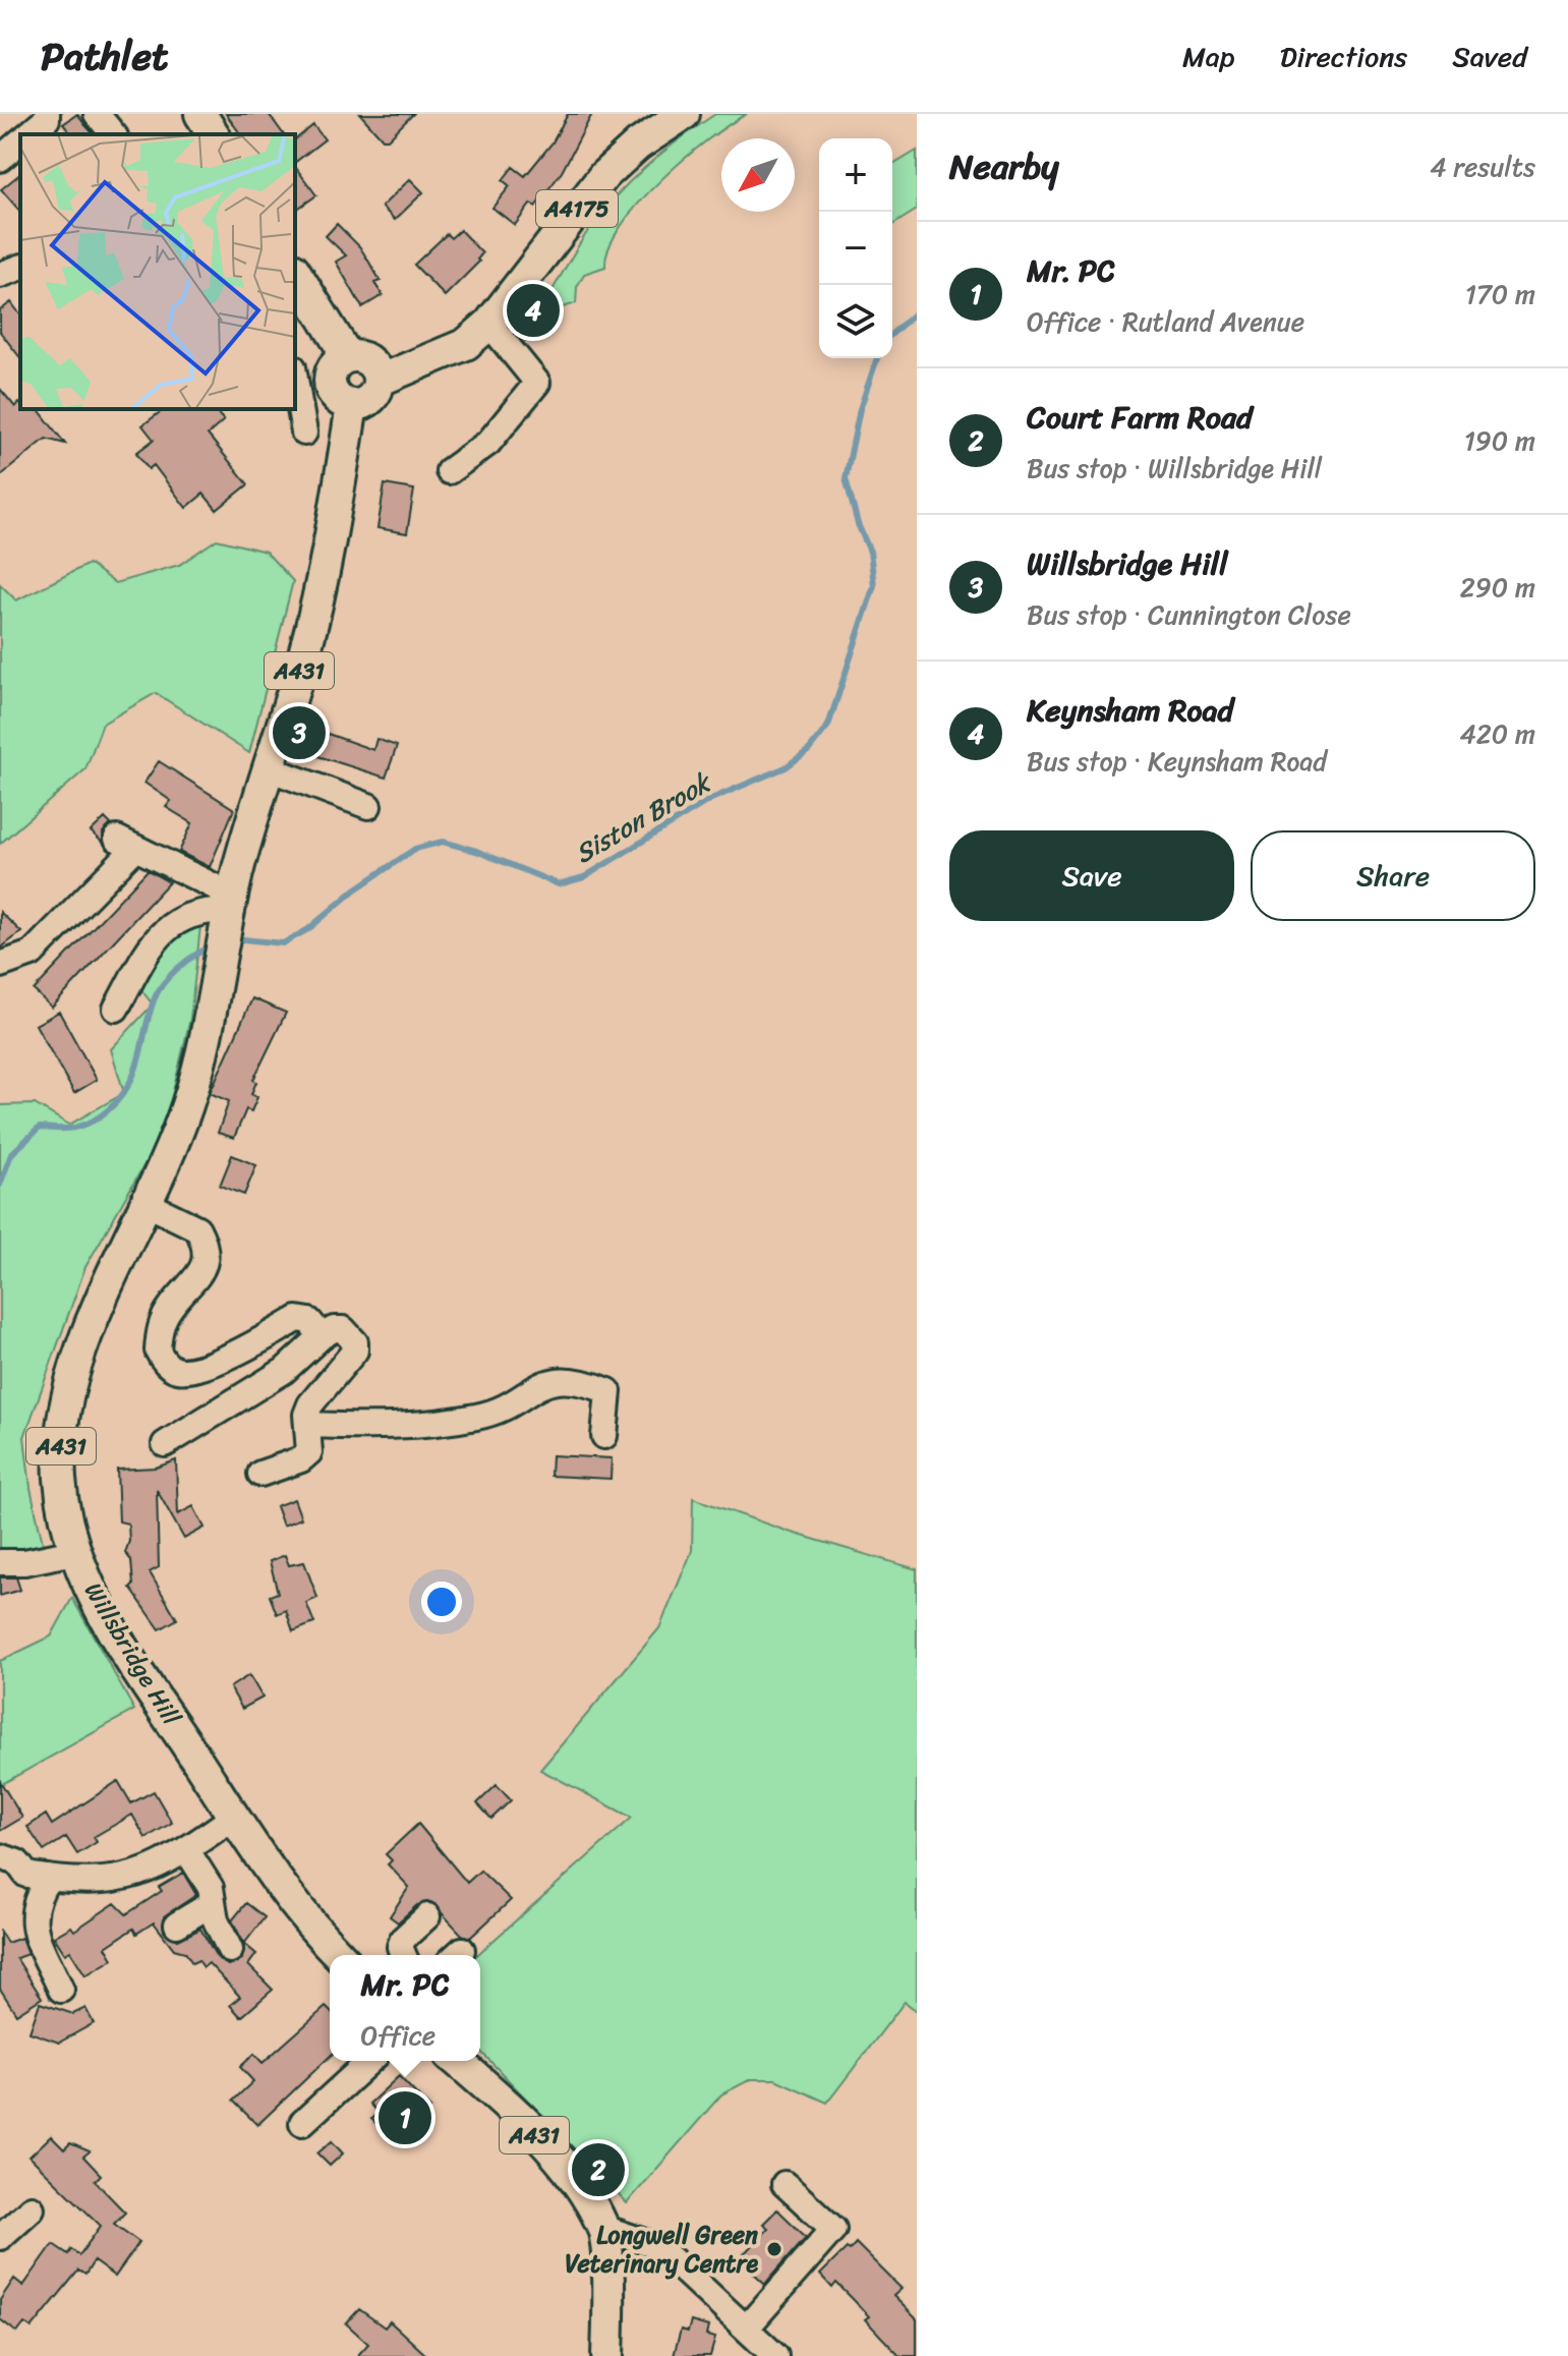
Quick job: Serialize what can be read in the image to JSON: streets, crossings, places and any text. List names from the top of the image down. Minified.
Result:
{"streets":{"main road":["A4175","A431","Willsbridge Hill"]},"crossings":[["A4175","A431"],["A431","Willsbridge Hill"]],"water":["Siston Brook"],"places":["Longwell Green Veterinary Centre"],"north":"bottom left","page":{"header":"Pathlet","nav":["Map","Directions","Saved"],"heading":["Nearby","4 results"],"map_buttons":["+","−"],"list":[{"mark":"1","name":"Mr. PC","note":"Office · Rutland Avenue","value":"170 m"},{"mark":"2","name":"Court Farm Road","note":"Bus stop · Willsbridge Hill","value":"190 m"},{"mark":"3","name":"Willsbridge Hill","note":"Bus stop · Cunnington Close","value":"290 m"},{"mark":"4","name":"Keynsham Road","note":"Bus stop · Keynsham Road","value":"420 m"}],"pins":["4","3","1","2"],"buttons":["Save","Share"],"popup":["Mr. PC","Office"]}}
